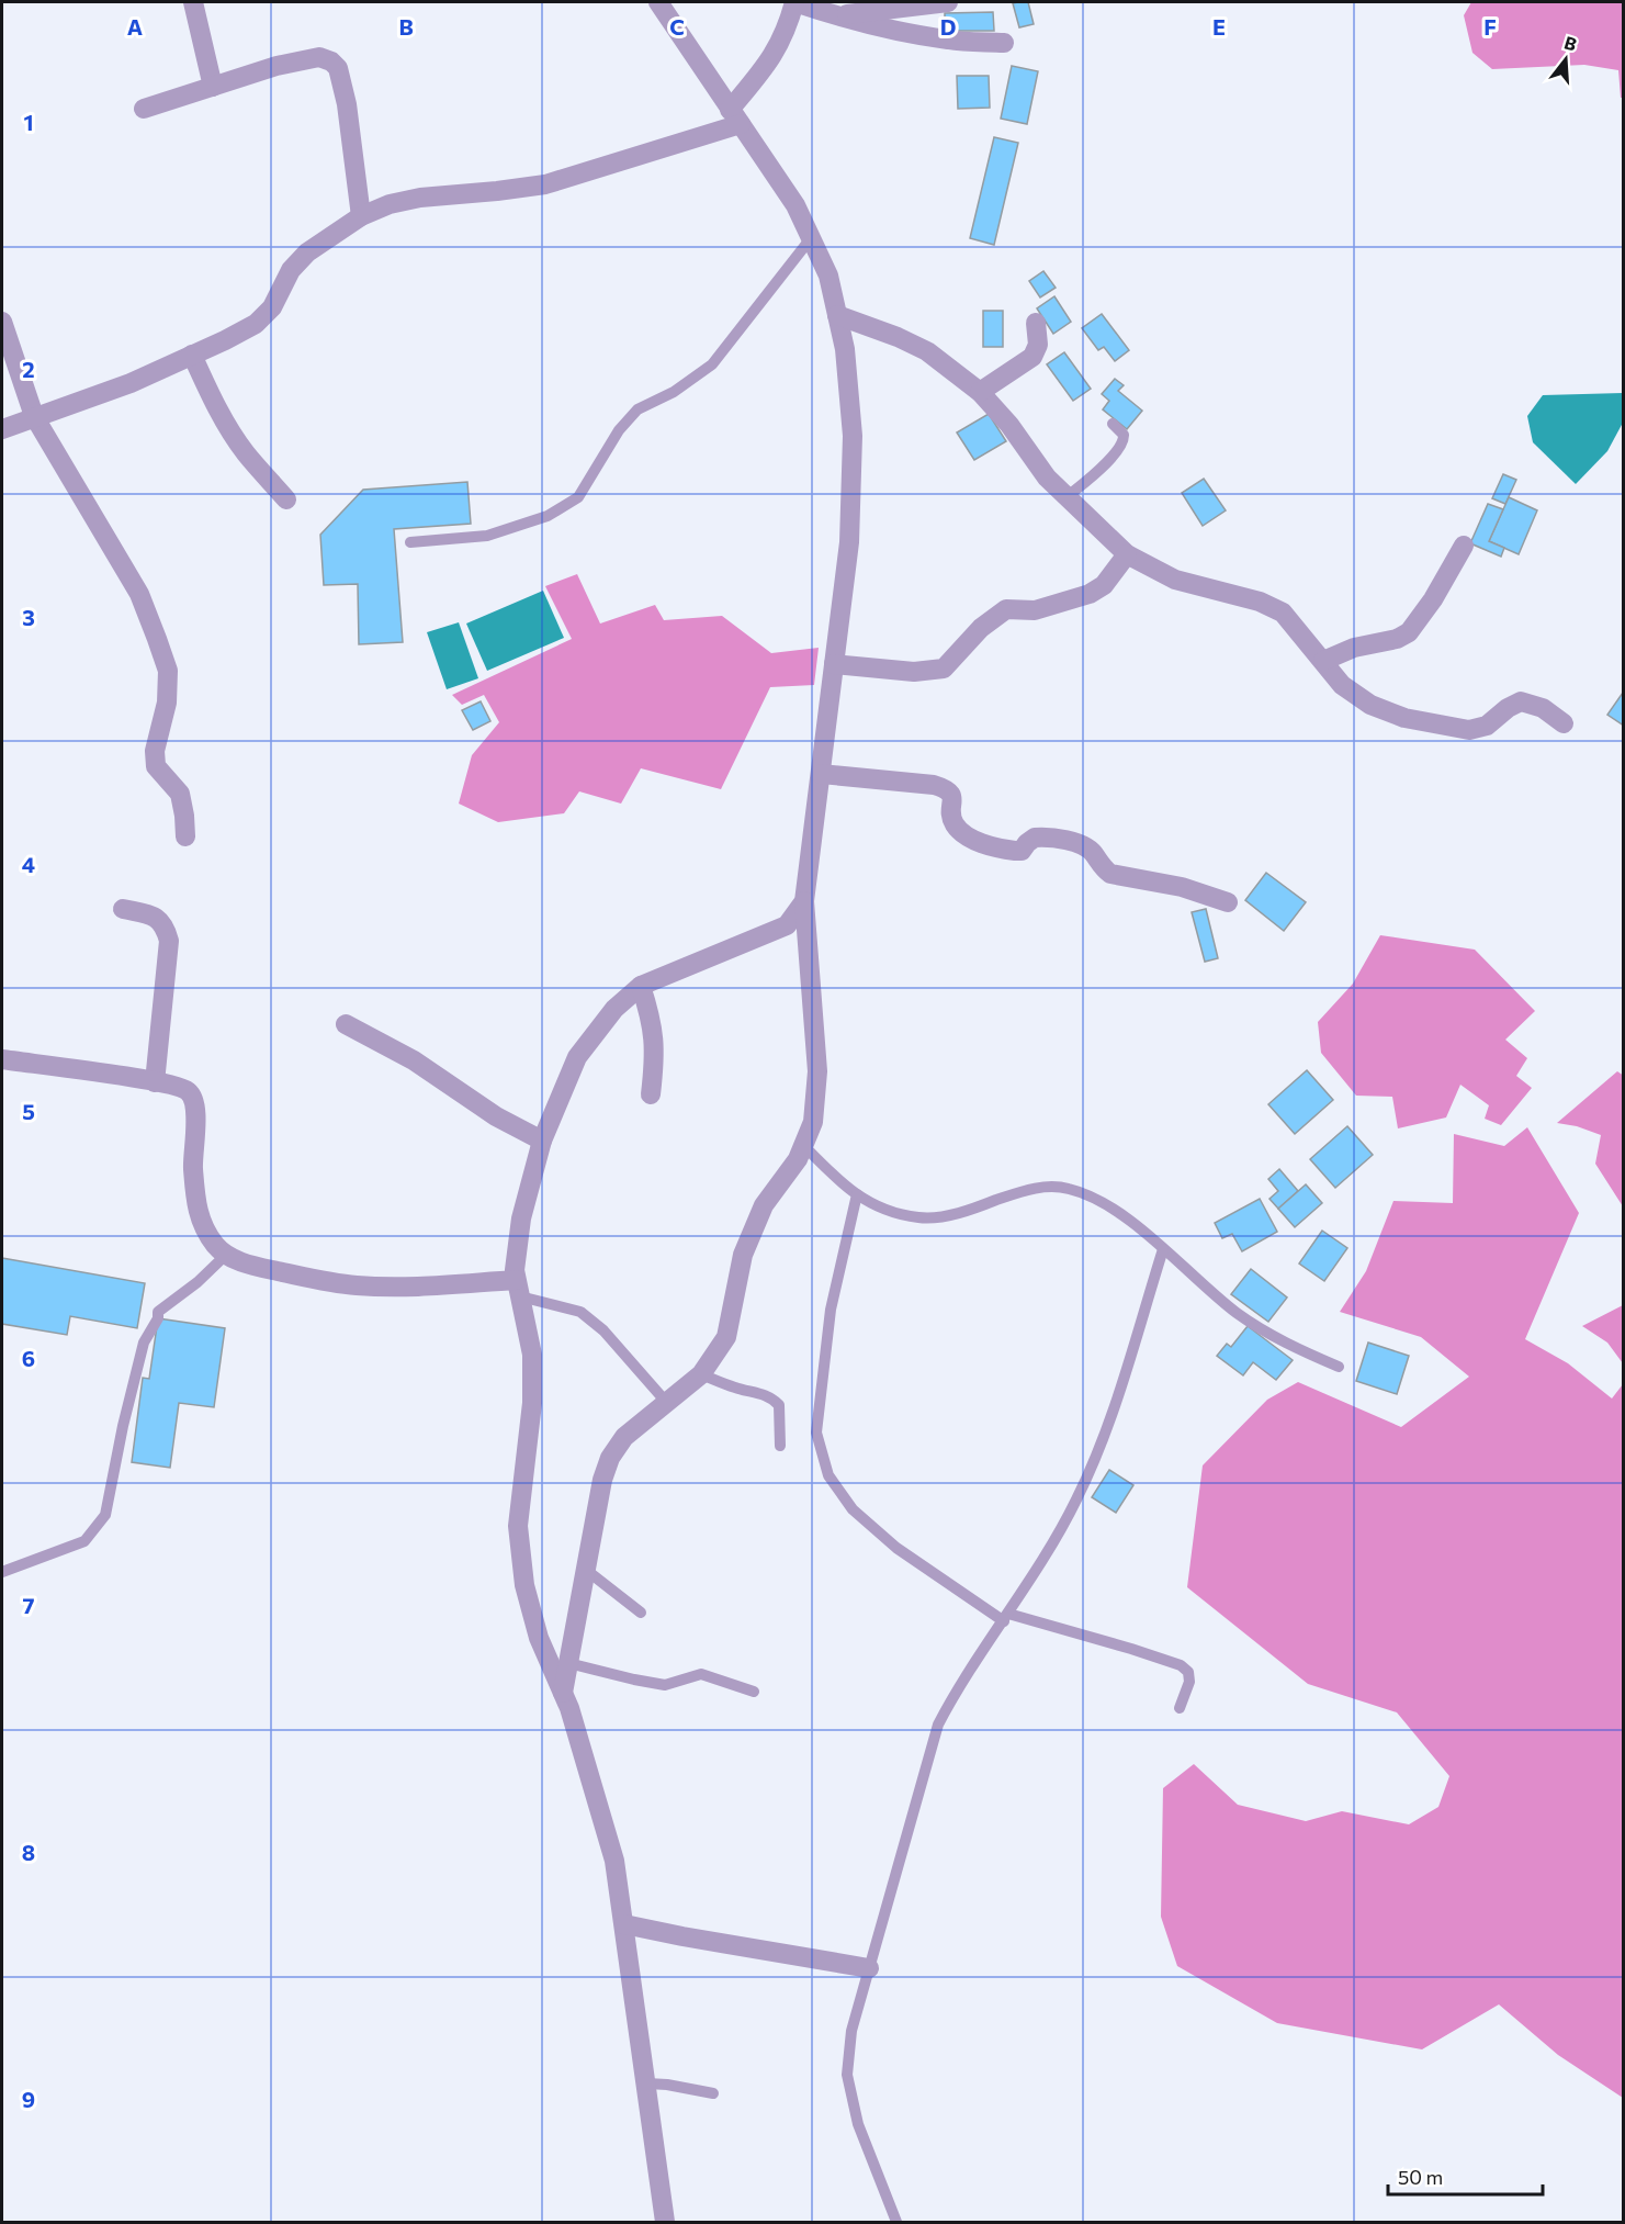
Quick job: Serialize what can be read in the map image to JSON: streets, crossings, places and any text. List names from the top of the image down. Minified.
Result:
{"scale_bar":"50 m","north":"top","grid":{"columns":["A","B","C","D","E","F"],"rows":["1","2","3","4","5","6","7","8","9"]}}
